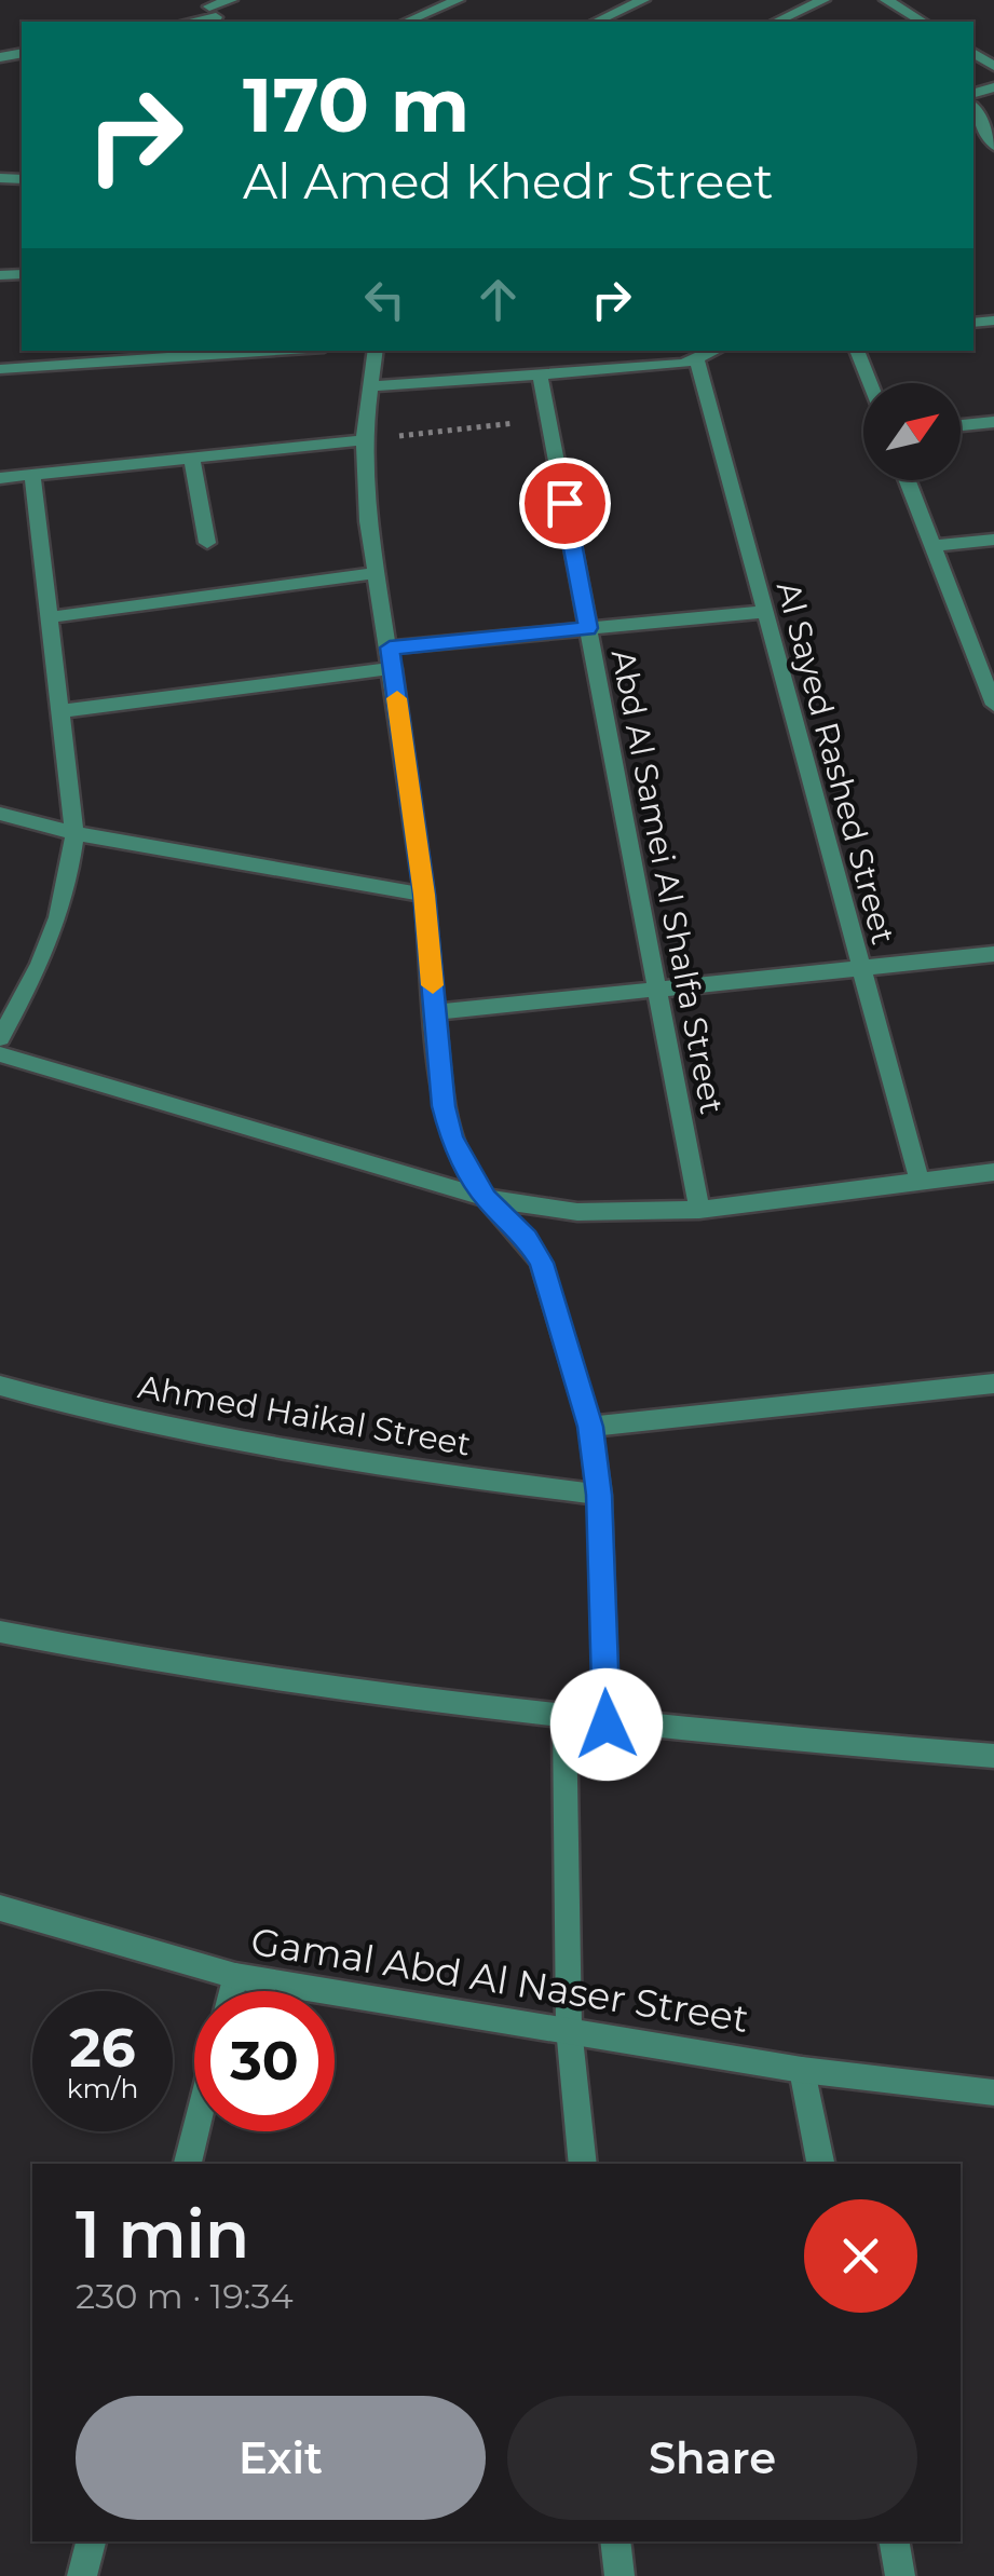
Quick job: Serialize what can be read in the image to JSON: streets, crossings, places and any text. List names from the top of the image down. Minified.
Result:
{"streets":{"street":["Al Sayed Rashed Street","Abd Al Samei Al Shalfa Street","Ahmed Haikal Street","Gamal Abd Al Naser Street"]},"north":"top right","page":{"turn":["170 m","Al Amed Khedr Street"],"speed":"26 km/h","limit":"30","heading":["1 min","230 m · 19:34"],"buttons":["Exit","Share"]}}
